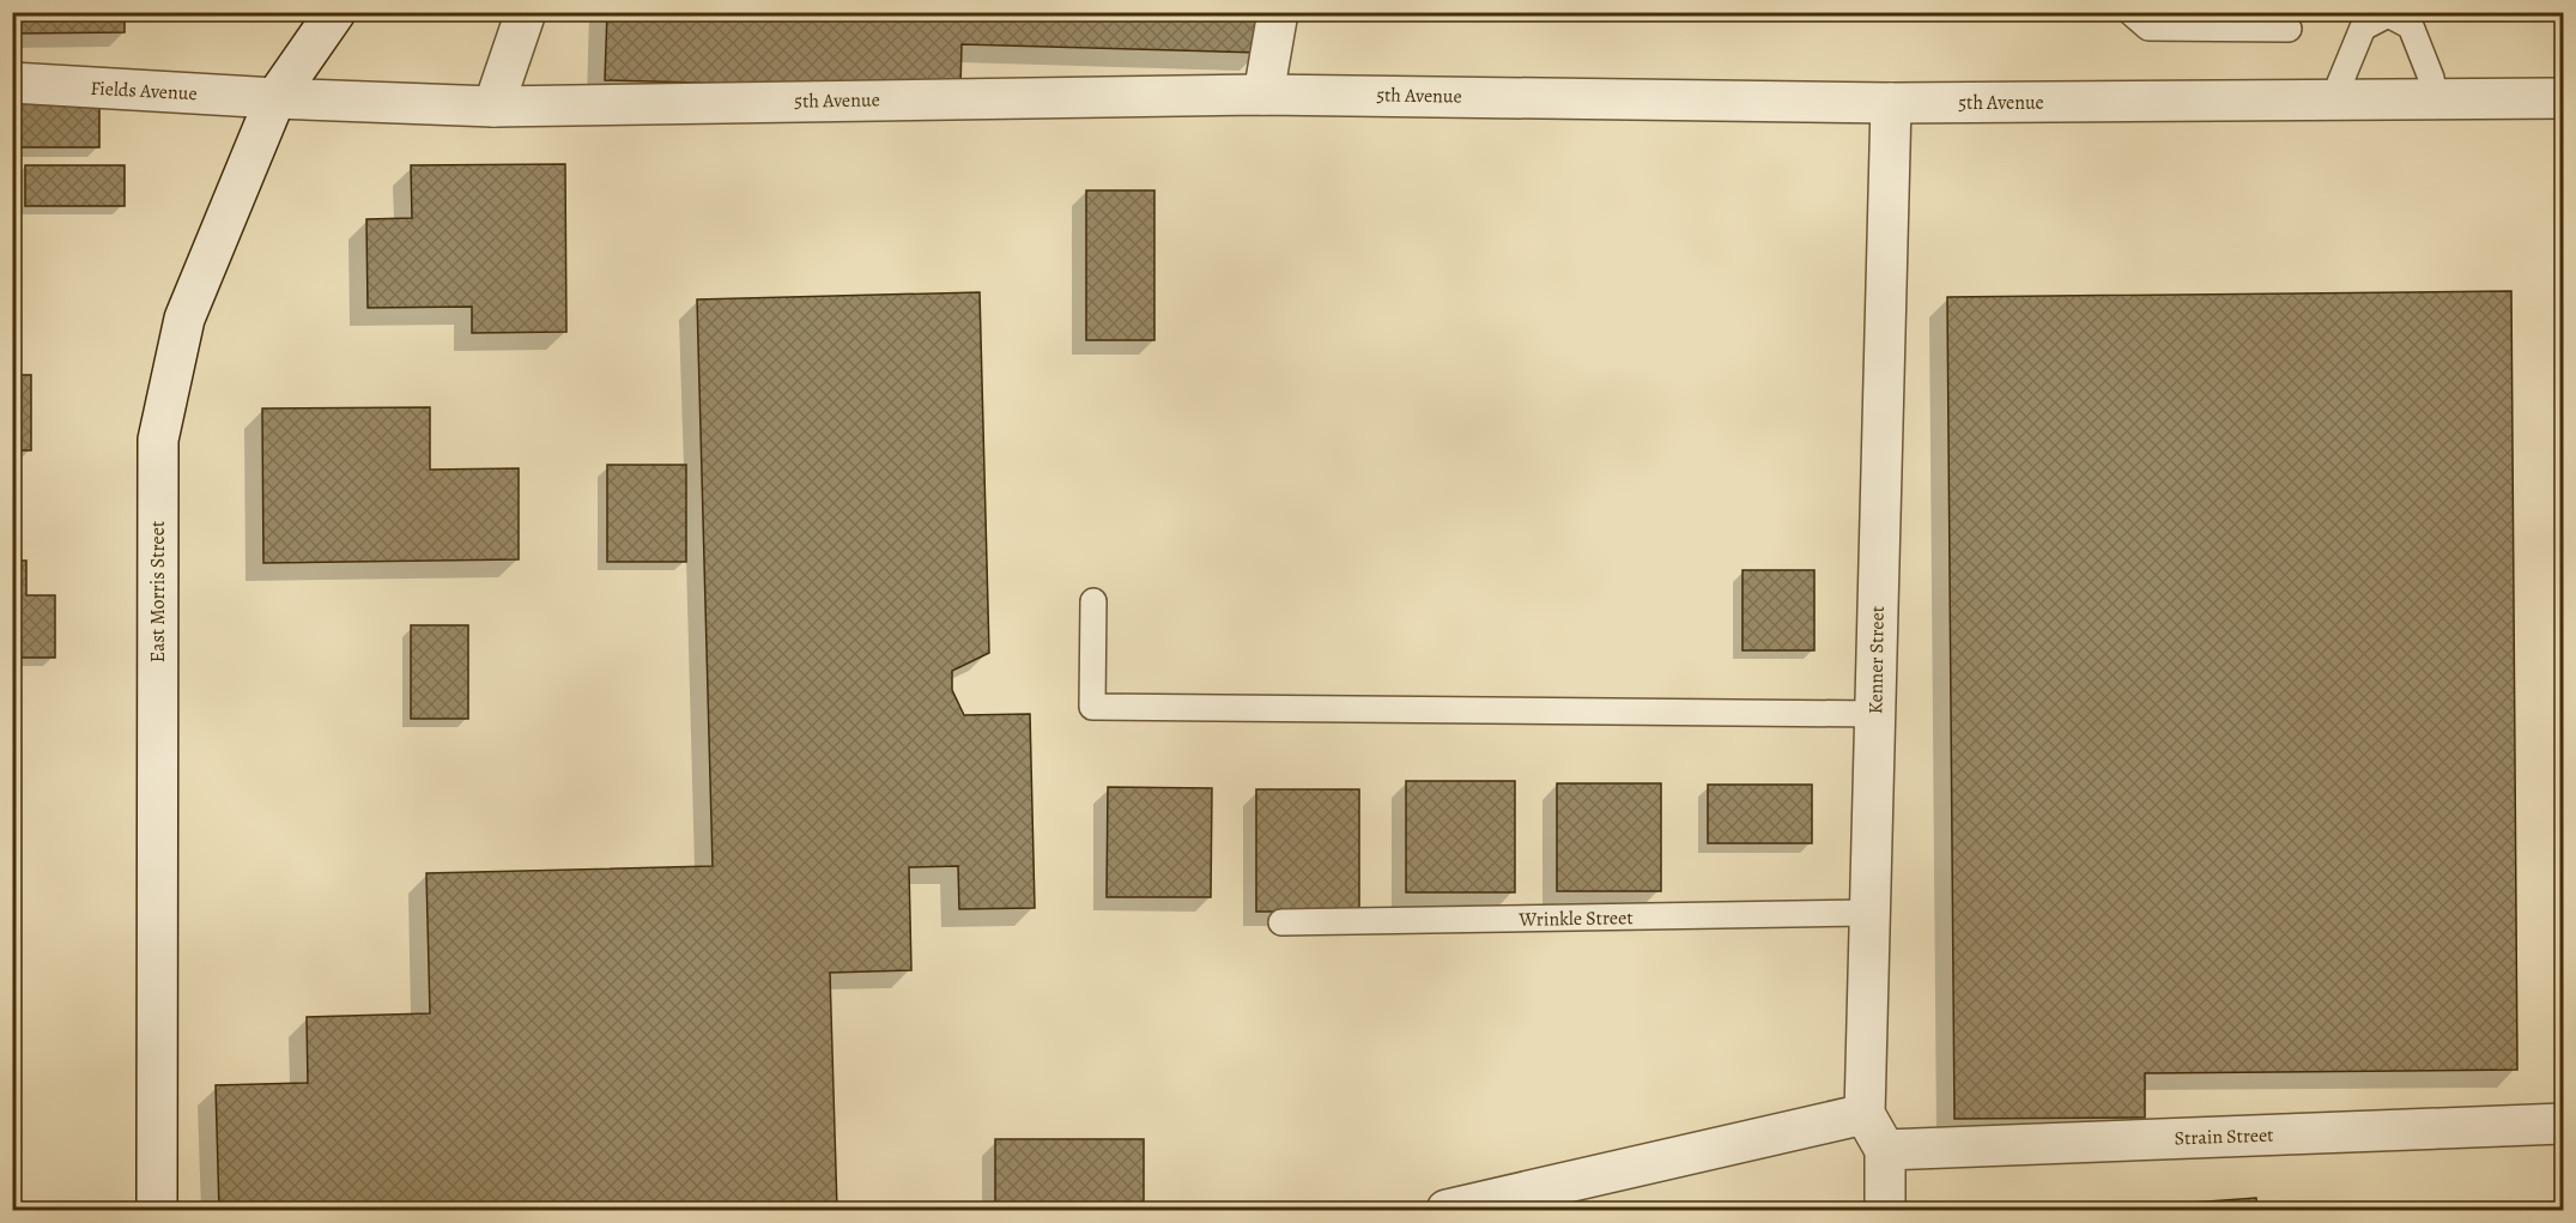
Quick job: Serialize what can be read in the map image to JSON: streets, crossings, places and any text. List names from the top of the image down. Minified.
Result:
{"streets":{"street":["Fields Avenue","5th Avenue","East Morris Street","Kenner Street","Strain Street"],"lane":["Wrinkle Street"]},"crossings":[["Fields Avenue","5th Avenue"],["Fields Avenue","East Morris Street"],["5th Avenue","East Morris Street"],["5th Avenue","Kenner Street"],["Kenner Street","Wrinkle Street"]]}
